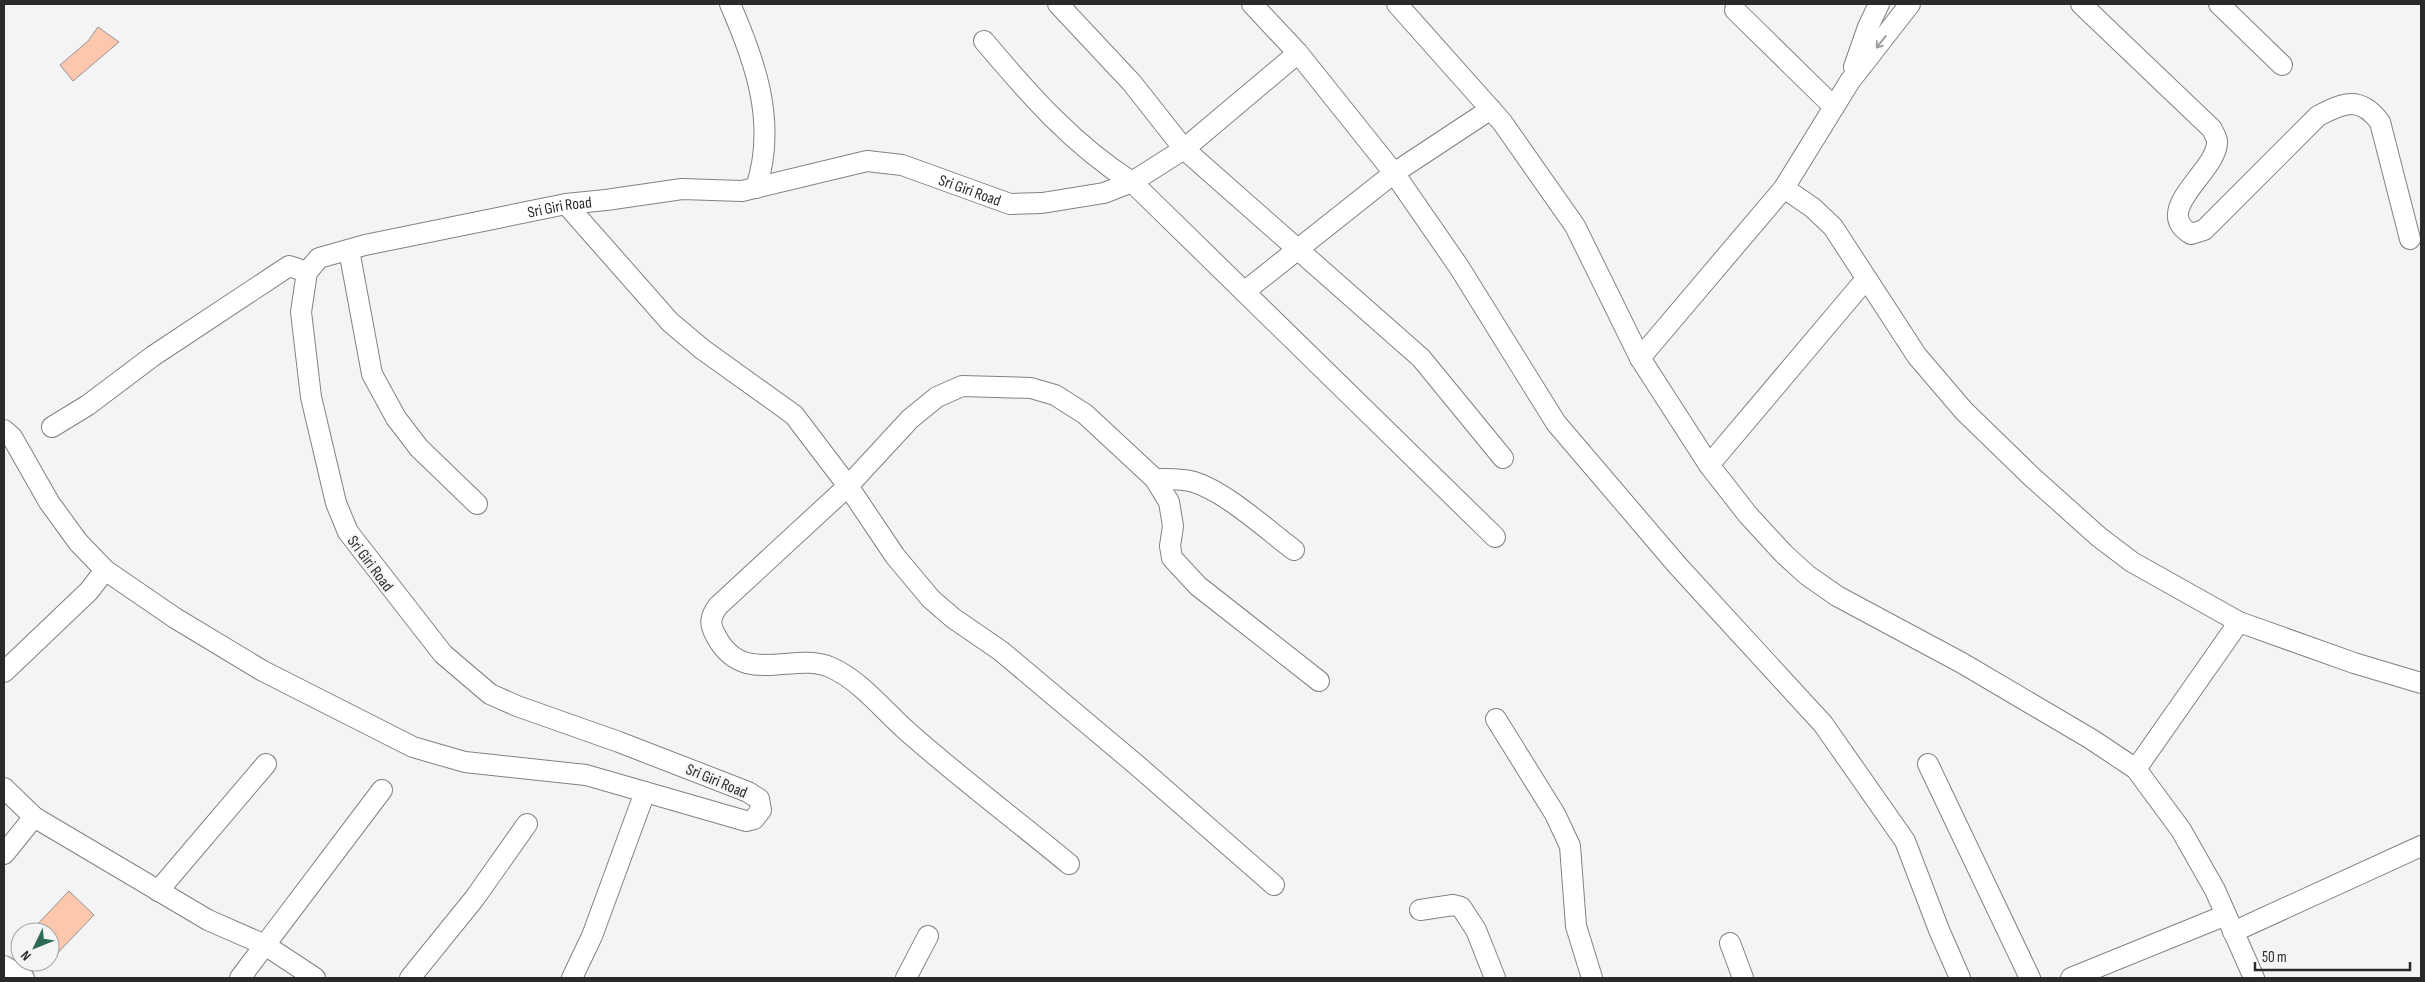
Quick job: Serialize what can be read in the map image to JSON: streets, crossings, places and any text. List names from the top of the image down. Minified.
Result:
{"streets":{"street":["Sri Giri Road"]},"scale_bar":"50 m","north":"bottom left"}
